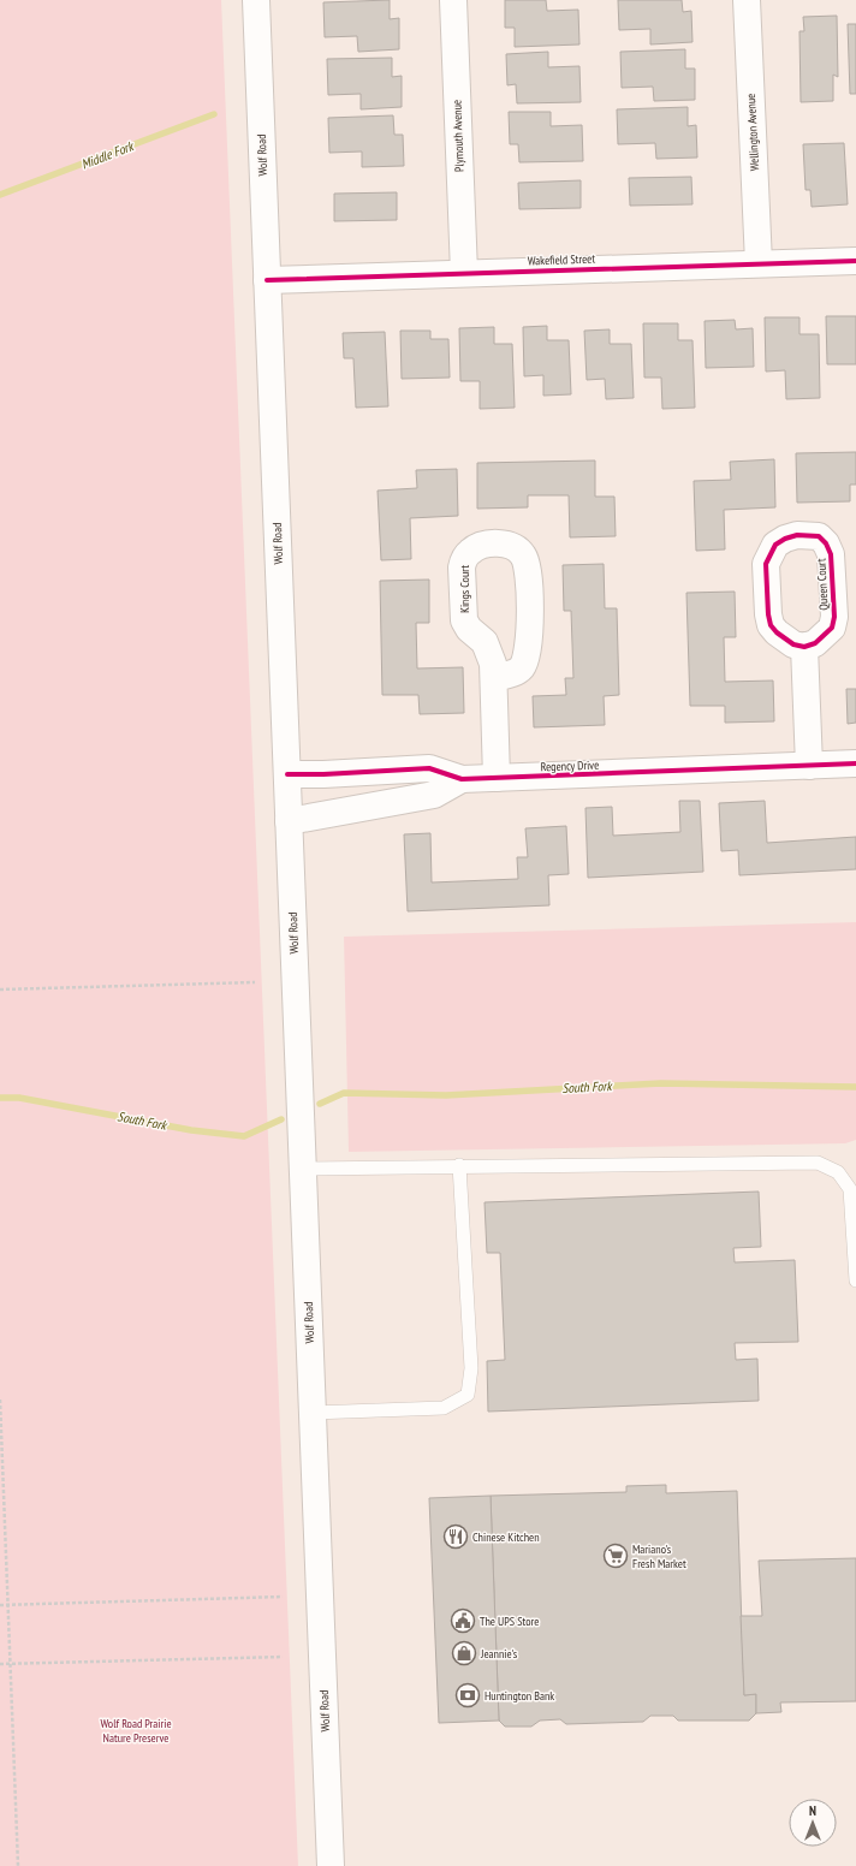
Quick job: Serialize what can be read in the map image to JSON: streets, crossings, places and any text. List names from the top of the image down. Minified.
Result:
{"streets":{"street":["Wellington Avenue","Plymouth Avenue","Wolf Road","Wakefield Street","Kings Court","Regency Drive"],"cycle path":["Queen Court"]},"crossings":[["Wellington Avenue","Wakefield Street"],["Plymouth Avenue","Wakefield Street"],["Wolf Road","Wakefield Street"],["Wolf Road","Regency Drive"],["Kings Court","Regency Drive"]],"water":["Middle Fork","South Fork"],"parks":["Wolf Road Prairie Nature Preserve"],"places":{"restaurant":["Chinese Kitchen"],"supermarket":["Mariano's Fresh Market"],"public building":["The UPS Store"],"shop":["Jeannie's"],"bank":["Huntington Bank"]},"north":"top"}
